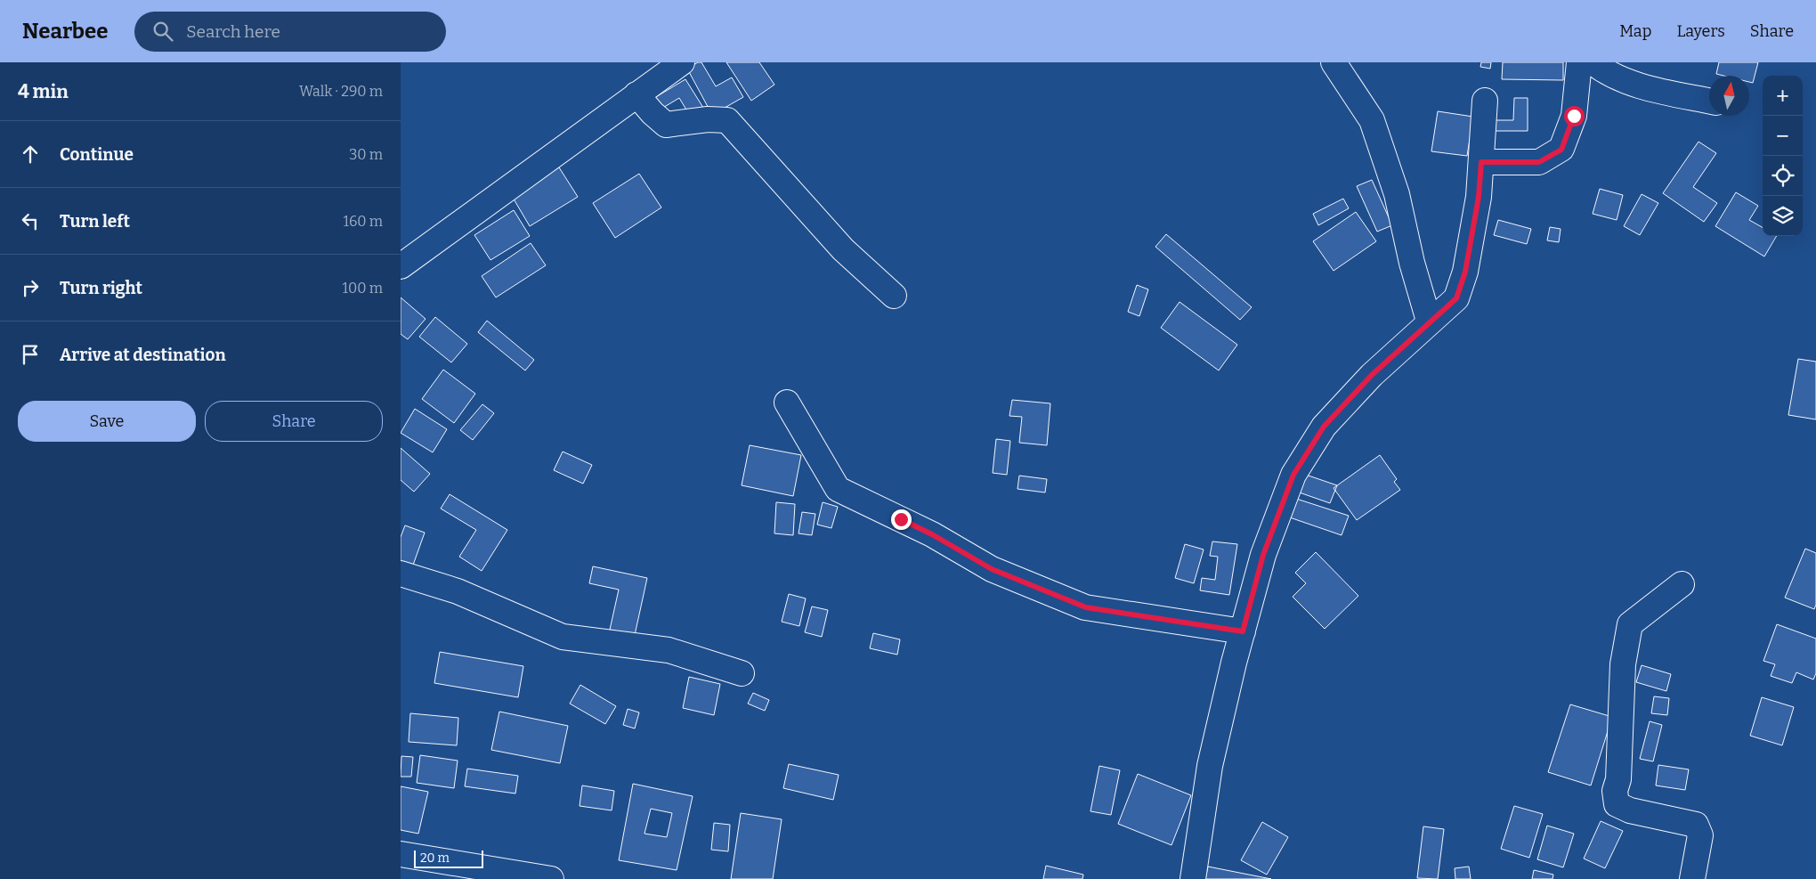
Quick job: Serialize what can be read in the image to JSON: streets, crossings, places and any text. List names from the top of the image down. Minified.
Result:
{"scale_bar":"20 m","north":"top","page":{"header":"Nearbee","search":"Search here","nav":["Map","Layers","Share"],"heading":["4 min","Walk · 290 m"],"map_buttons":["+","−"],"list":[["Continue","30 m"],["Turn left","160 m"],["Turn right","100 m"],"Arrive at destination"],"buttons":["Save","Share"],"scale":"20 m"}}
